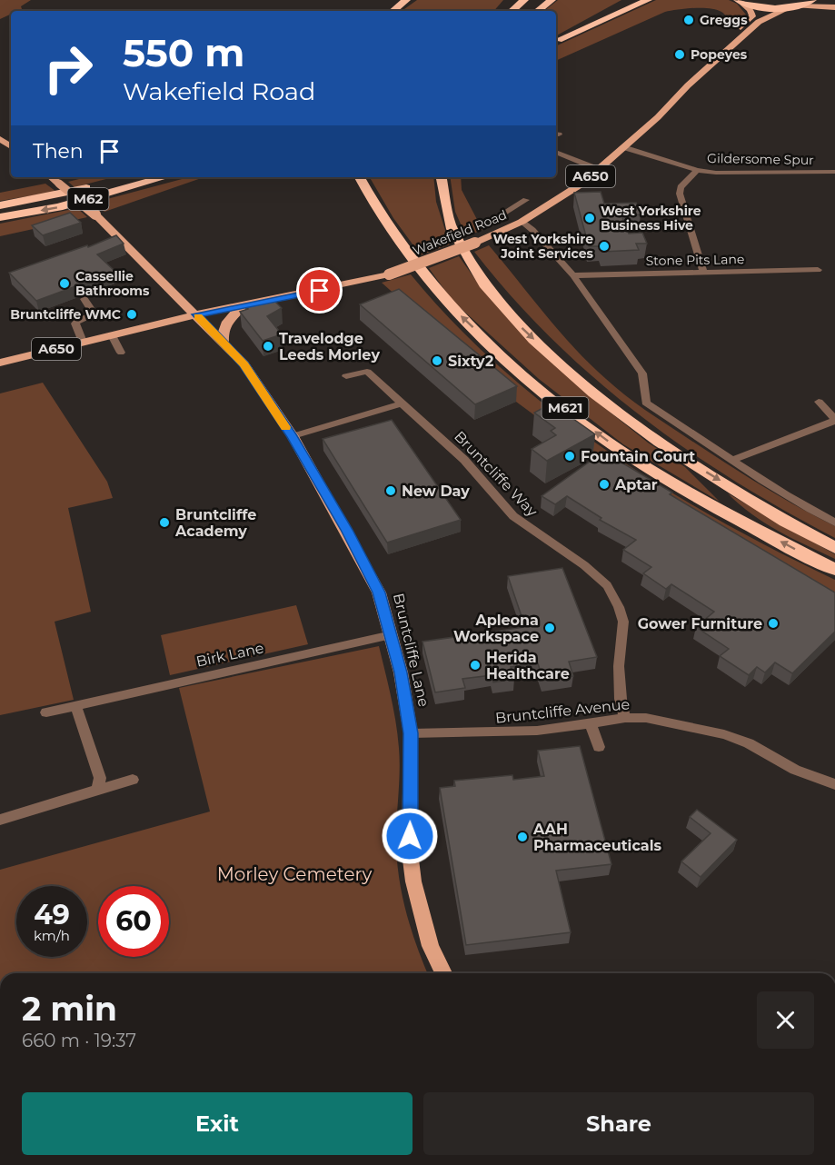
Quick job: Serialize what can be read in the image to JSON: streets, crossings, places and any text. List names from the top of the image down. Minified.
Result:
{"streets":{"highway":["M62","M621"],"main road":["A650","Wakefield Road","Bruntcliffe Lane"],"street":["Gildersome Spur","Stone Pits Lane","Bruntcliffe Way","Birk Lane","Bruntcliffe Avenue"]},"crossings":[["Gildersome Spur","Wakefield Road"],["A650","Wakefield Road"],["A650","Bruntcliffe Lane"],["Wakefield Road","Bruntcliffe Lane"],["Bruntcliffe Way","Bruntcliffe Avenue"],["Bruntcliffe Lane","Birk Lane"],["Bruntcliffe Lane","Bruntcliffe Avenue"]],"parks":["Morley Cemetery"],"places":["Greggs","Popeyes","West Yorkshire Business Hive","West Yorkshire Joint Services","Cassellie Bathrooms","Bruntcliffe WMC","Travelodge Leeds Morley","Sixty2","Fountain Court","Aptar","New Day","Bruntcliffe Academy","Gower Furniture","Apleona Workspace","Herida Healthcare","AAH Pharmaceuticals"],"page":{"turn":["550 m","Wakefield Road"],"then":"Then","speed":"49 km/h","limit":"60","heading":["2 min","660 m · 19:37"],"buttons":["Exit","Share"]}}
